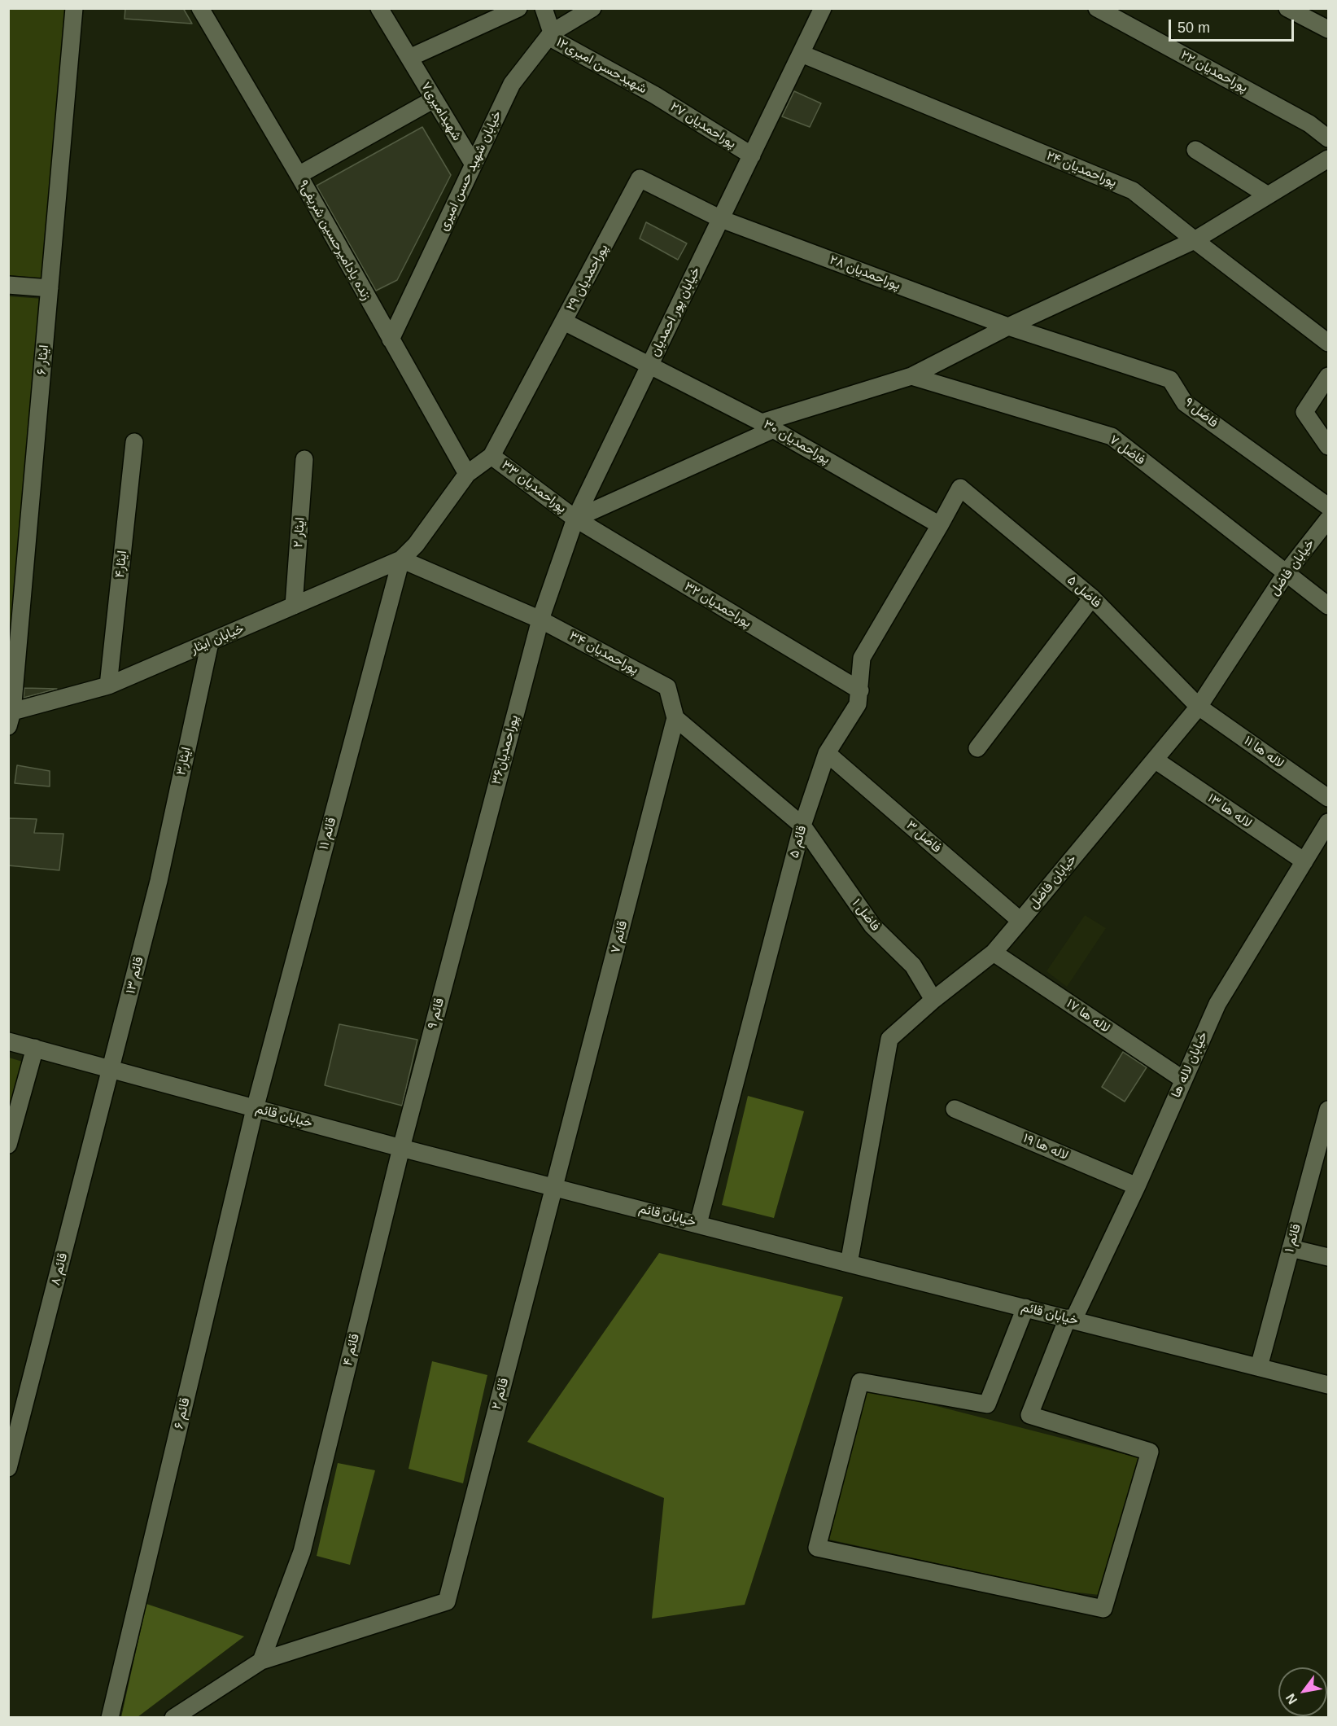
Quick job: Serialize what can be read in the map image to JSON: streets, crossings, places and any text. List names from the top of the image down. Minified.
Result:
{"streets":{"street":["شهیدحسن امیری۱۲","پوراحمدیان ۲۲","شهیدامیری۷","پوراحمدیان ۲۷","پوراحمدیان ۲۴","خیابان شهید حسن امیری","زنده یادامیرحسین شریفی۹","پوراحمدیان ۲۸","پوراحمدیان ۲۹","خیابان پور احمدیان","ایثار ۶","فاضل ۹","پوراحمدیان ۳۰","فاضل ۷","پوراحمدیان ۳۳","ایثار ۲","ایثار۴","خیابان فاضل","فاضل ۵","پوراحمدیان ۳۲","خیابان ایثار","پوراحمدیان ۳۴","پوراحمدیان۳۶","لاله ها ۱۱","ایثار۳","لاله ها ۱۳","قائم ۱۱","فاضل ۳","قائم ۵","فاضل ۱","قائم ۷","قائم ۱۳","قائم ۹","لاله ها ۱۷","خیابان لاله ها","خیابان قائم","لاله ها ۱۹","قائم ۱","قائم ۸","قائم ۴","قائم ۲","قائم ۶"]},"crossings":[["شهیدحسن امیری۱۲","پوراحمدیان ۲۷"],["شهیدحسن امیری۱۲","خیابان شهید حسن امیری"],["شهیدامیری۷","خیابان شهید حسن امیری"],["پوراحمدیان ۲۷","خیابان پور احمدیان"],["پوراحمدیان ۲۴","خیابان پور احمدیان"],["خیابان شهید حسن امیری","زنده یادامیرحسین شریفی۹"],["زنده یادامیرحسین شریفی۹","خیابان ایثار"],["پوراحمدیان ۲۸","پوراحمدیان ۲۹"],["پوراحمدیان ۲۸","خیابان پور احمدیان"],["پوراحمدیان ۲۸","فاضل ۹"],["پوراحمدیان ۲۹","خیابان پور احمدیان"],["پوراحمدیان ۲۹","پوراحمدیان ۳۰"],["پوراحمدیان ۲۹","پوراحمدیان ۳۳"],["پوراحمدیان ۲۹","خیابان ایثار"],["خیابان پور احمدیان","پوراحمدیان ۳۰"],["خیابان پور احمدیان","پوراحمدیان ۳۳"],["خیابان پور احمدیان","پوراحمدیان ۳۲"],["خیابان پور احمدیان","پوراحمدیان ۳۴"],["خیابان پور احمدیان","پوراحمدیان۳۶"],["ایثار ۶","خیابان ایثار"],["پوراحمدیان ۳۰","قائم ۵"],["فاضل ۷","خیابان فاضل"],["پوراحمدیان ۳۳","پوراحمدیان ۳۲"],["پوراحمدیان ۳۳","خیابان ایثار"],["ایثار ۲","خیابان ایثار"],["ایثار۴","خیابان ایثار"],["خیابان فاضل","فاضل ۵"],["خیابان فاضل","لاله ها ۱۱"],["خیابان فاضل","لاله ها ۱۳"],["خیابان فاضل","فاضل ۳"],["خیابان فاضل","فاضل ۱"],["خیابان فاضل","لاله ها ۱۷"],["خیابان فاضل","خیابان قائم"],["فاضل ۵","لاله ها ۱۱"],["فاضل ۵","قائم ۵"],["پوراحمدیان ۳۲","قائم ۵"],["خیابان ایثار","پوراحمدیان ۳۴"],["خیابان ایثار","ایثار۳"],["خیابان ایثار","قائم ۱۱"],["پوراحمدیان ۳۴","پوراحمدیان۳۶"],["پوراحمدیان ۳۴","قائم ۱۱"],["پوراحمدیان ۳۴","قائم ۷"],["پوراحمدیان۳۶","قائم ۹"],["ایثار۳","قائم ۱۳"],["لاله ها ۱۳","خیابان لاله ها"],["قائم ۱۱","خیابان قائم"],["قائم ۱۱","قائم ۶"],["فاضل ۳","قائم ۵"],["قائم ۵","فاضل ۱"],["قائم ۵","خیابان قائم"],["فاضل ۱","قائم ۷"],["قائم ۷","خیابان قائم"],["قائم ۷","قائم ۲"],["قائم ۱۳","خیابان قائم"],["قائم ۱۳","قائم ۸"],["قائم ۹","خیابان قائم"],["قائم ۹","قائم ۴"],["لاله ها ۱۷","خیابان لاله ها"],["خیابان لاله ها","خیابان قائم"],["خیابان لاله ها","لاله ها ۱۹"],["خیابان قائم","قائم ۱"],["خیابان قائم","قائم ۸"],["خیابان قائم","قائم ۴"],["خیابان قائم","قائم ۲"],["خیابان قائم","قائم ۶"],["قائم ۴","قائم ۲"]],"scale_bar":"50 m","north":"bottom left"}
